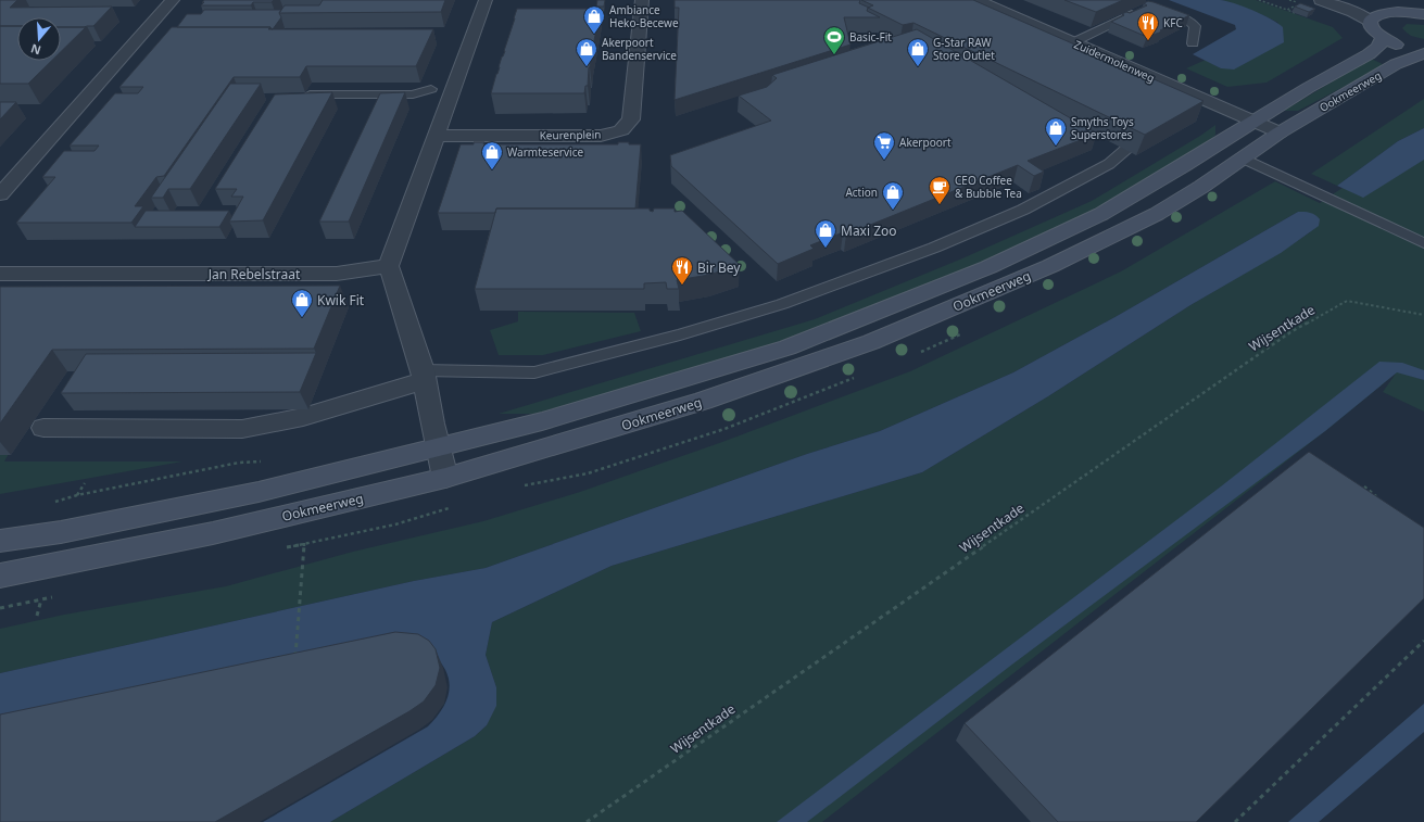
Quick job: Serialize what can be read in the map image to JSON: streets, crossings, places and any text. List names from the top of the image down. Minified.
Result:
{"streets":{"main road":["Ookmeerweg"],"street":["Zuidermolenweg","Keurenplein","Jan Rebelstraat"],"path":["Wijsentkade"]},"crossings":[["Zuidermolenweg","Ookmeerweg"]],"places":{"shop":["Ambiance Heko-Becewe","Akerpoort Bandenservice","G-Star RAW Store Outlet","Smyths Toys Superstores","Warmteservice","Action","Maxi Zoo","Kwik Fit"],"restaurant":["KFC","Bir Bey"],"sports":["Basic-Fit"],"supermarket":["Akerpoort"],"cafe":["CEO Coffee & Bubble Tea"]},"north":"bottom"}
